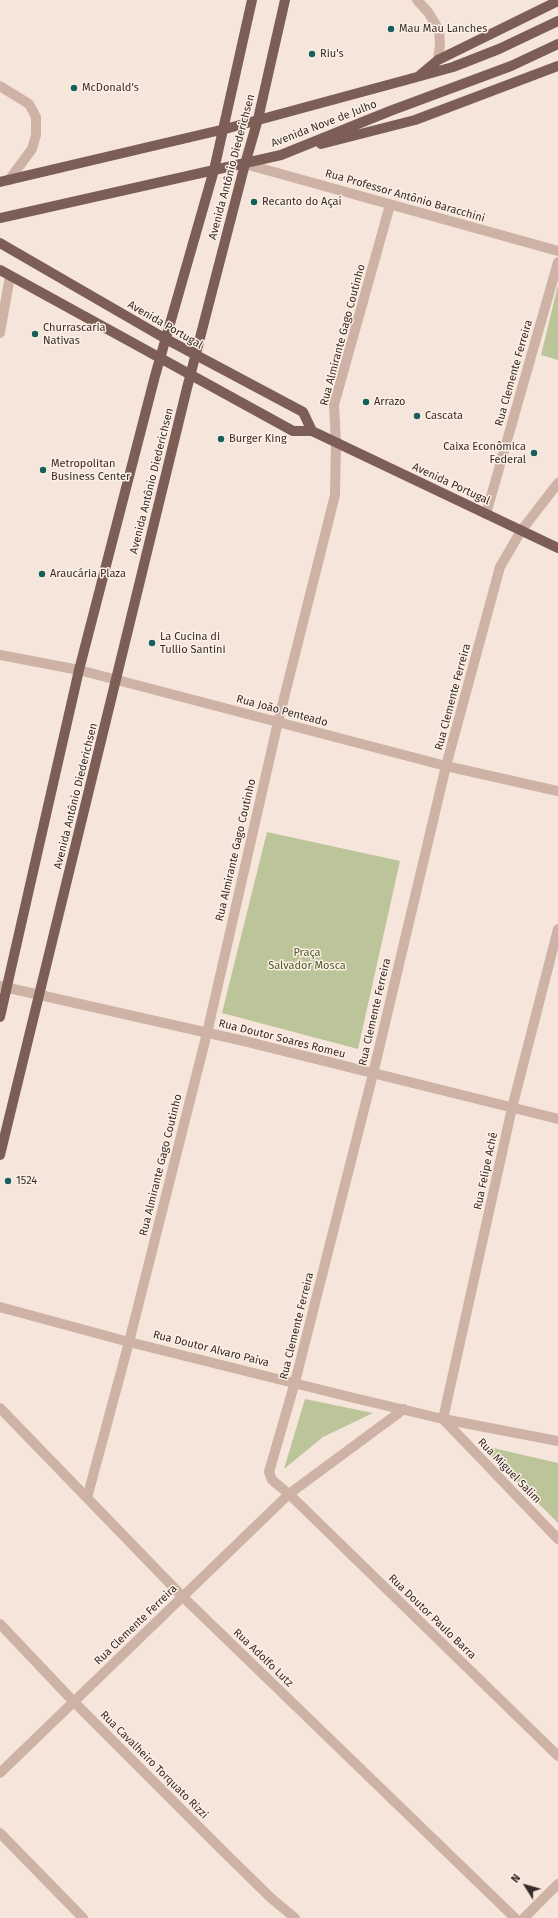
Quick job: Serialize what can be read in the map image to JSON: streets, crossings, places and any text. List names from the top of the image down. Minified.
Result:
{"streets":{"main road":["Avenida Nove de Julho","Avenida Antônio Diederichsen","Avenida Portugal"],"street":["Rua Professor Antônio Baracchini","Rua Almirante Gago Coutinho","Rua Clemente Ferreira","Rua João Penteado","Rua Doutor Soares Romeu","Rua Felipe Achê","Rua Doutor Alvaro Paiva","Rua Miguel Salim","Rua Doutor Paulo Barra","Rua Adolfo Lutz","Rua Cavalheiro Torquato Rizzi"]},"crossings":[["Avenida Nove de Julho","Avenida Antônio Diederichsen"],["Avenida Nove de Julho","Rua Professor Antônio Baracchini"],["Avenida Antônio Diederichsen","Rua Professor Antônio Baracchini"],["Avenida Antônio Diederichsen","Avenida Portugal"],["Avenida Antônio Diederichsen","Rua João Penteado"],["Avenida Antônio Diederichsen","Rua Doutor Soares Romeu"],["Rua Professor Antônio Baracchini","Rua Almirante Gago Coutinho"],["Avenida Portugal","Rua Almirante Gago Coutinho"],["Avenida Portugal","Rua Clemente Ferreira"],["Rua Almirante Gago Coutinho","Rua João Penteado"],["Rua Almirante Gago Coutinho","Rua Doutor Soares Romeu"],["Rua Almirante Gago Coutinho","Rua Doutor Alvaro Paiva"],["Rua Almirante Gago Coutinho","Rua Adolfo Lutz"],["Rua Clemente Ferreira","Rua João Penteado"],["Rua Clemente Ferreira","Rua Doutor Soares Romeu"],["Rua Clemente Ferreira","Rua Doutor Alvaro Paiva"],["Rua Clemente Ferreira","Rua Doutor Paulo Barra"],["Rua Clemente Ferreira","Rua Adolfo Lutz"],["Rua Clemente Ferreira","Rua Cavalheiro Torquato Rizzi"],["Rua Doutor Soares Romeu","Rua Felipe Achê"],["Rua Felipe Achê","Rua Doutor Alvaro Paiva"],["Rua Felipe Achê","Rua Miguel Salim"],["Rua Doutor Alvaro Paiva","Rua Miguel Salim"]],"parks":["Praça Salvador Mosca"],"places":["Mau Mau Lanches","Riu's","McDonald's","Recanto do Açaí","Churrascaria Nativas","Arrazo","Cascata","Burger King","Caixa Econômica Federal","Metropolitan Business Center","Araucária Plaza","La Cucina di Tullio Santini","1524"],"north":"top left"}
